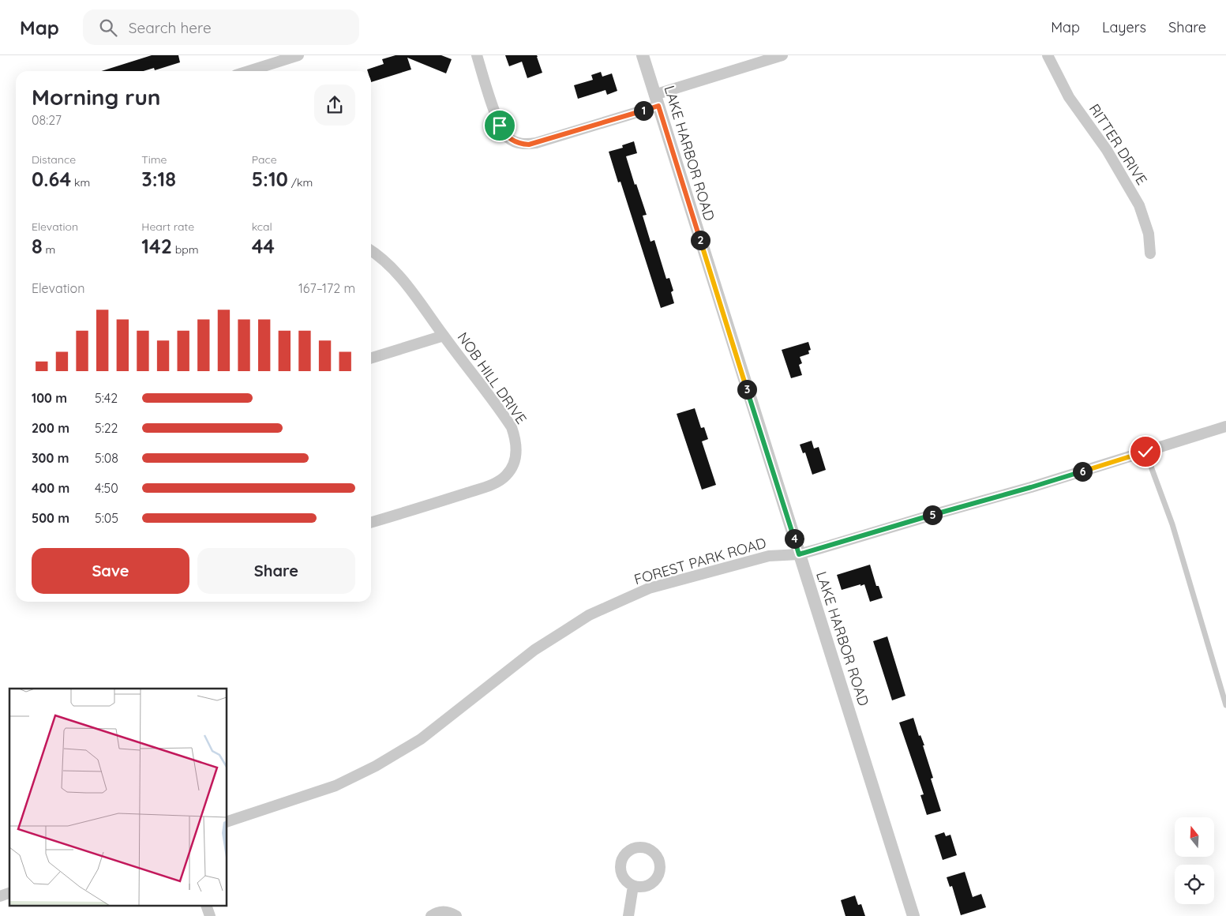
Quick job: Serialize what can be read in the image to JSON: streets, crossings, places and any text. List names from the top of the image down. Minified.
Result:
{"streets":{"street":["RITTER DRIVE","LAKE HARBOR ROAD","NOB HILL DRIVE","FOREST PARK ROAD"]},"crossings":[["LAKE HARBOR ROAD","FOREST PARK ROAD"]],"north":"top","page":{"header":"Map","search":"Search here","nav":["Map","Layers","Share"],"heading":["Morning run","08:27"],"pins":["1","2","3","6","5","4"],"stats":[["Distance","0.64 km"],["Time","3:18"],["Pace","5:10 /km"],["Elevation","8 m"],["Heart rate","142 bpm"],["kcal","44"]],"chart":["Elevation","167–172 m"],"list":[{"name":"100 m","note":"5:42"},{"name":"200 m","note":"5:22"},{"name":"300 m","note":"5:08"},{"name":"400 m","note":"4:50"},{"name":"500 m","note":"5:05"}],"buttons":["Save","Share"]}}
